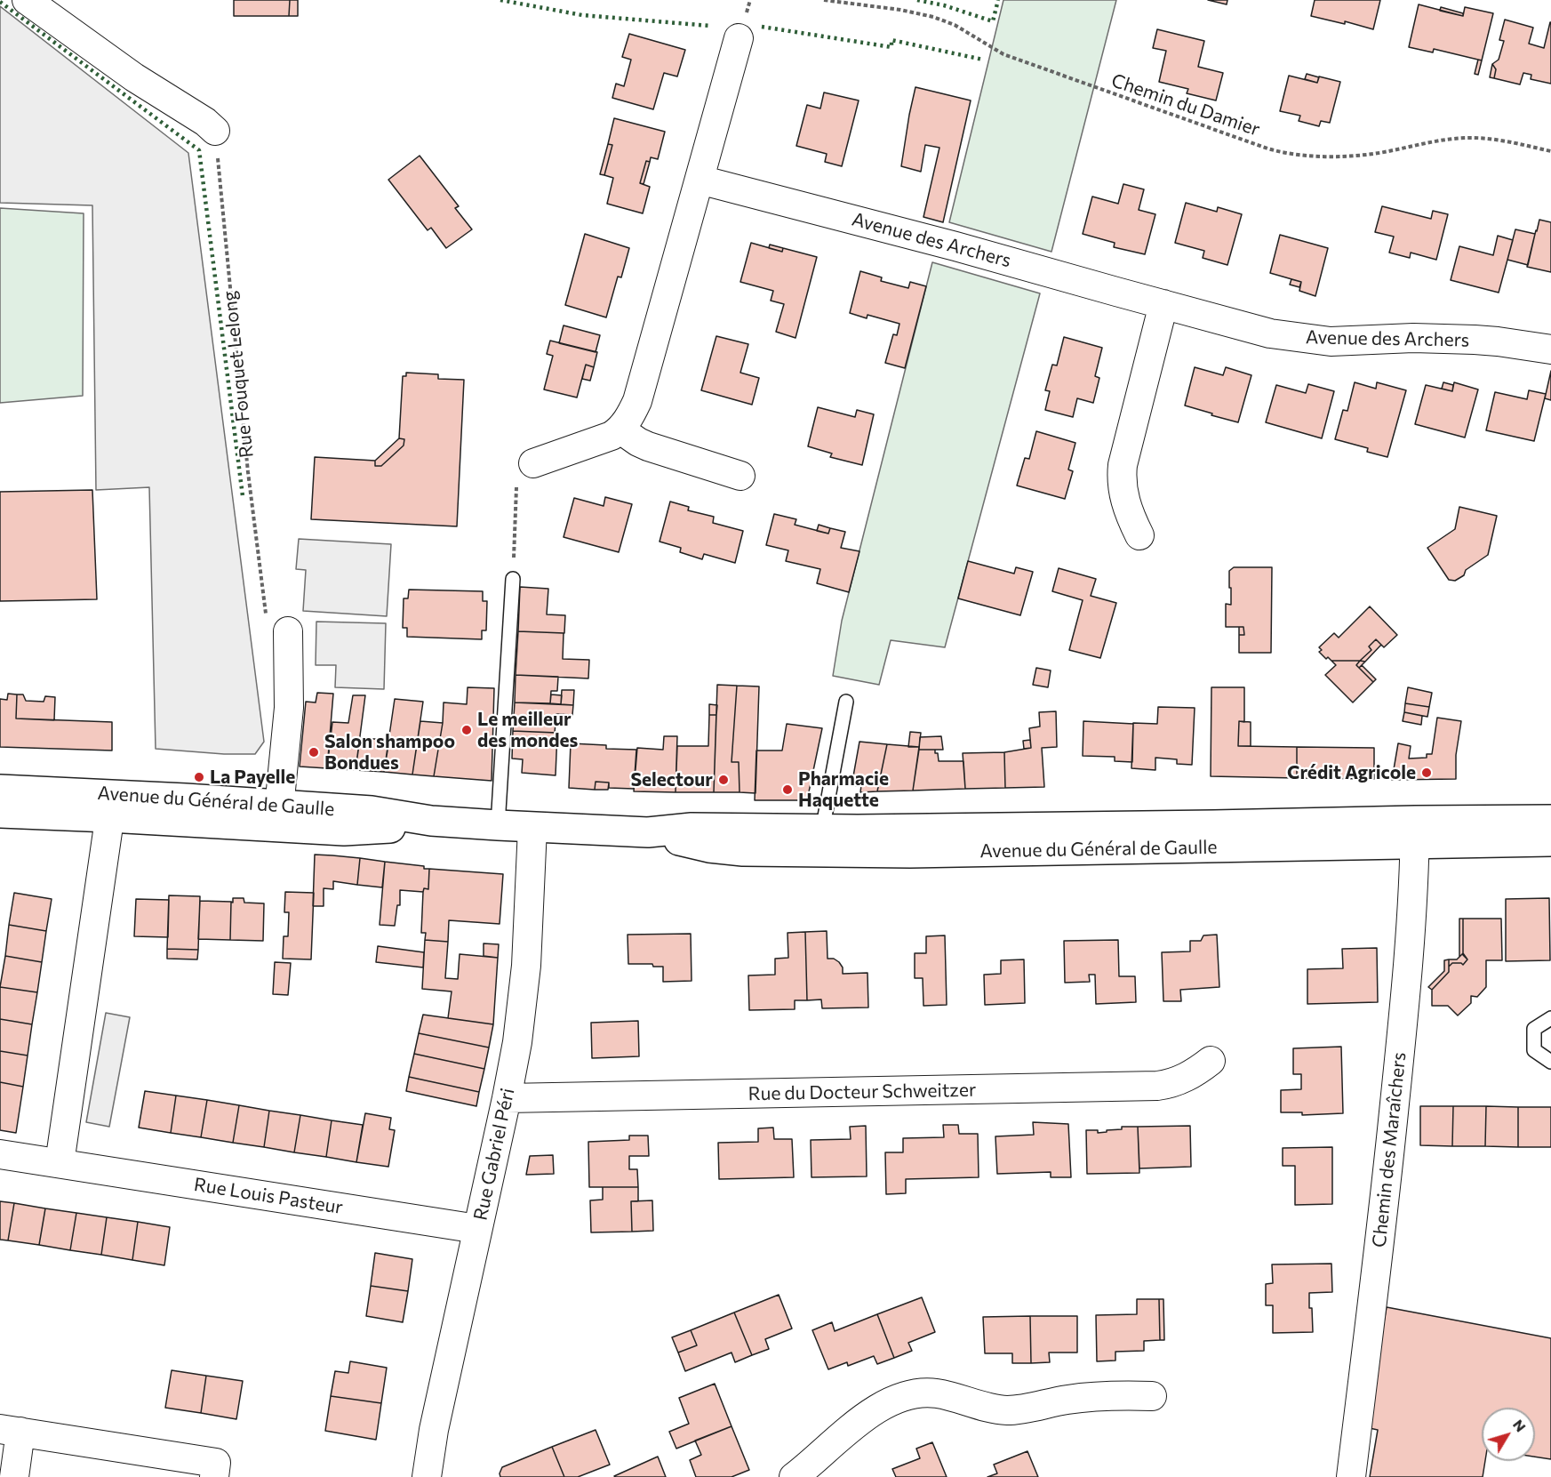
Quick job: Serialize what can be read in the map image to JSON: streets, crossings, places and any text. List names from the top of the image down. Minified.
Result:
{"streets":{"main road":["Avenue du Général de Gaulle"],"street":["Avenue des Archers","Rue du Docteur Schweitzer","Chemin des Maraîchers","Rue Gabriel Péri","Rue Louis Pasteur"],"path":["Chemin du Damier","Rue Fouquet Lelong"]},"crossings":[["Avenue du Général de Gaulle","Chemin des Maraîchers"],["Avenue du Général de Gaulle","Rue Gabriel Péri"],["Rue du Docteur Schweitzer","Rue Gabriel Péri"],["Rue Gabriel Péri","Rue Louis Pasteur"]],"places":["Le meilleur des mondes","Salon shampoo Bondues","Crédit Agricole","La Payelle","Selectour","Pharmacie Haquette"],"north":"top right"}
